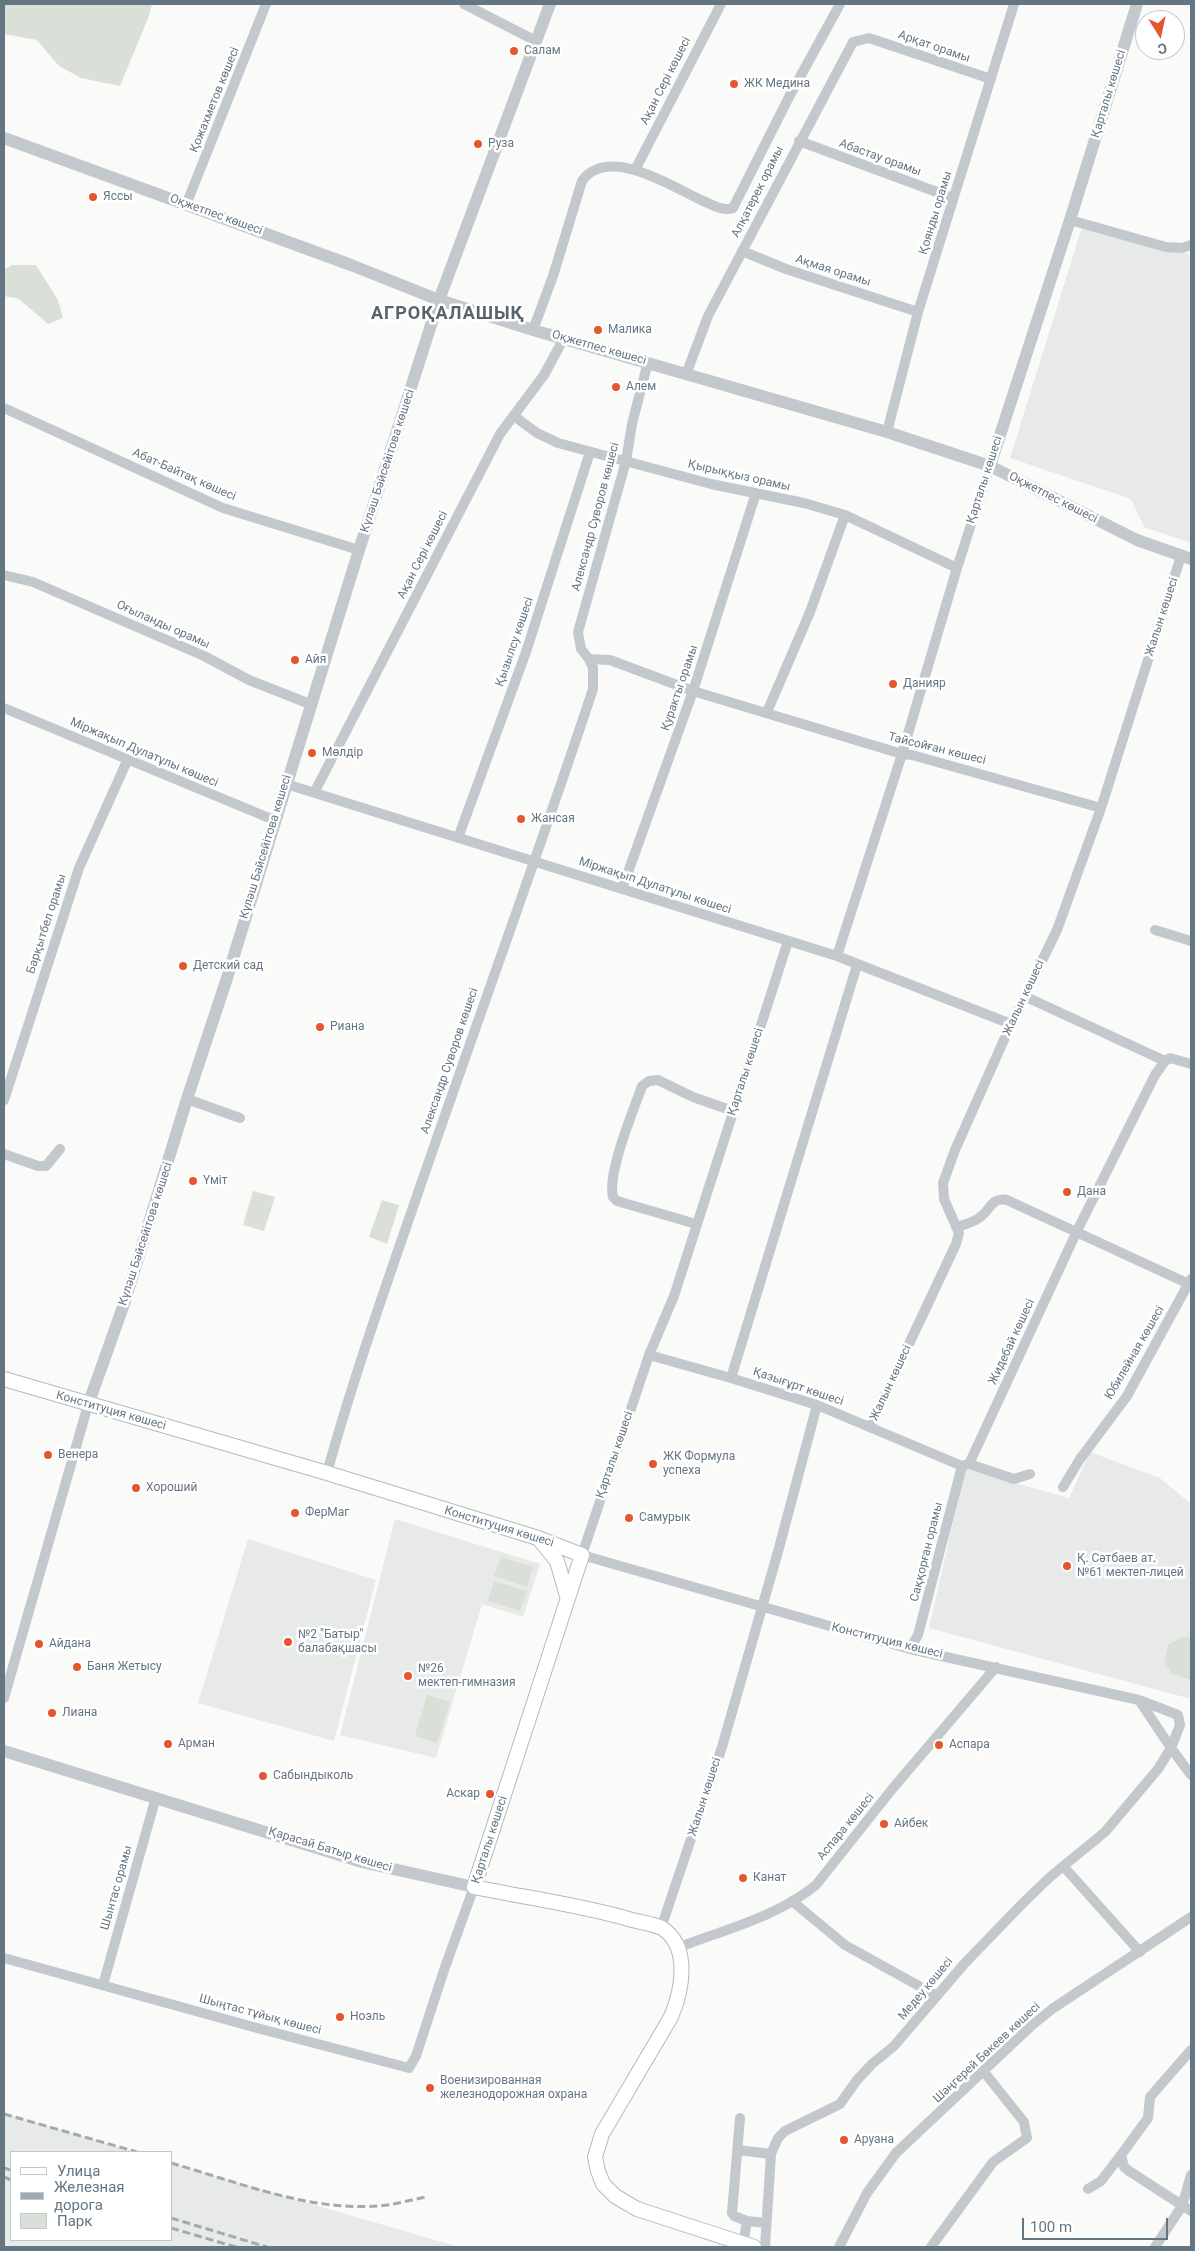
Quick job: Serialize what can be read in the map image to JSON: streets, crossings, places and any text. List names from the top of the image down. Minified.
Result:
{"streets":{"main road":["Қарталы көшесі","Конституция көшесі","Қарасай Батыр көшесі"],"street":["Арқат орамы","Ақан Сері көшесі","Қожахметов көшесі","Абастау орамы","Алқатерек орамы","Қоянды орамы","Оқжетпес көшесі","Ақмая орамы","Күләш Бәйсейітова көшесі","Абат-Байтақ көшесі","Қырыққыз орамы","Александр Суворов көшесі","Жалын көшесі","Оғыланды орамы","Қызылсу көшесі","Қуракты орамы","Тайсойған көшесі","Міржақып Дулатұлы көшесі","Барқытбел орамы","Жидебай көшесі","Юбилейная көшесі","Қазығұрт көшесі","Саққорған орамы","Аспара көшесі","Шынтас орамы","Медеу көшесі","Шыңтас тұйық көшесі","Шәңгерей Бөкеев көшесі"]},"crossings":[["Арқат орамы","Алқатерек орамы"],["Арқат орамы","Қоянды орамы"],["Ақан Сері көшесі","Оқжетпес көшесі"],["Ақан Сері көшесі","Қырыққыз орамы"],["Ақан Сері көшесі","Міржақып Дулатұлы көшесі"],["Қарталы көшесі","Оқжетпес көшесі"],["Қарталы көшесі","Қырыққыз орамы"],["Қарталы көшесі","Тайсойған көшесі"],["Қарталы көшесі","Міржақып Дулатұлы көшесі"],["Қарталы көшесі","Қазығұрт көшесі"],["Қарталы көшесі","Конституция көшесі"],["Қарталы көшесі","Қарасай Батыр көшесі"],["Қарталы көшесі","Шыңтас тұйық көшесі"],["Қожахметов көшесі","Оқжетпес көшесі"],["Абастау орамы","Алқатерек орамы"],["Абастау орамы","Қоянды орамы"],["Алқатерек орамы","Оқжетпес көшесі"],["Алқатерек орамы","Ақмая орамы"],["Қоянды орамы","Оқжетпес көшесі"],["Қоянды орамы","Ақмая орамы"],["Оқжетпес көшесі","Күләш Бәйсейітова көшесі"],["Оқжетпес көшесі","Александр Суворов көшесі"],["Оқжетпес көшесі","Жалын көшесі"],["Күләш Бәйсейітова көшесі","Абат-Байтақ көшесі"],["Күләш Бәйсейітова көшесі","Оғыланды орамы"],["Күләш Бәйсейітова көшесі","Міржақып Дулатұлы көшесі"],["Күләш Бәйсейітова көшесі","Конституция көшесі"],["Қырыққыз орамы","Александр Суворов көшесі"],["Қырыққыз орамы","Қызылсу көшесі"],["Қырыққыз орамы","Қуракты орамы"],["Александр Суворов көшесі","Тайсойған көшесі"],["Александр Суворов көшесі","Міржақып Дулатұлы көшесі"],["Александр Суворов көшесі","Конституция көшесі"],["Жалын көшесі","Тайсойған көшесі"],["Жалын көшесі","Міржақып Дулатұлы көшесі"],["Жалын көшесі","Қазығұрт көшесі"],["Жалын көшесі","Конституция көшесі"],["Жалын көшесі","Қарасай Батыр көшесі"],["Қызылсу көшесі","Міржақып Дулатұлы көшесі"],["Қуракты орамы","Тайсойған көшесі"],["Қуракты орамы","Міржақып Дулатұлы көшесі"],["Міржақып Дулатұлы көшесі","Барқытбел орамы"],["Жидебай көшесі","Қазығұрт көшесі"],["Жидебай көшесі","Саққорған орамы"],["Қазығұрт көшесі","Саққорған орамы"],["Конституция көшесі","Саққорған орамы"],["Конституция көшесі","Аспара көшесі"],["Конституция көшесі","Медеу көшесі"],["Қарасай Батыр көшесі","Шынтас орамы"],["Шынтас орамы","Шыңтас тұйық көшесі"]],"districts":["АГРОҚАЛАШЫҚ"],"places":["Салам","ЖК Медина","Руза","Яссы","Малика","Алем","Айя","Данияр","Мөлдiр","Жансая","Детский сад","Риана","Үміт","Дана","Венера","ЖК Формула успеха","Хороший","ФерМаг","Самурык","Қ. Сәтбаев ат. №61 мектеп-лицей","№2 \"Батыр\" балабақшасы","Айдана","Баня Жетысу","№26 мектеп-гимназия","Лиана","Арман","Аспара","Сабындыколь","Аскар","Айбек","Канат","Ноэль","Военизированная железнодорожная охрана","Аруана"],"legend":["Улица","Железная дорога","Парк"],"scale_bar":"100 m","north":"bottom"}
